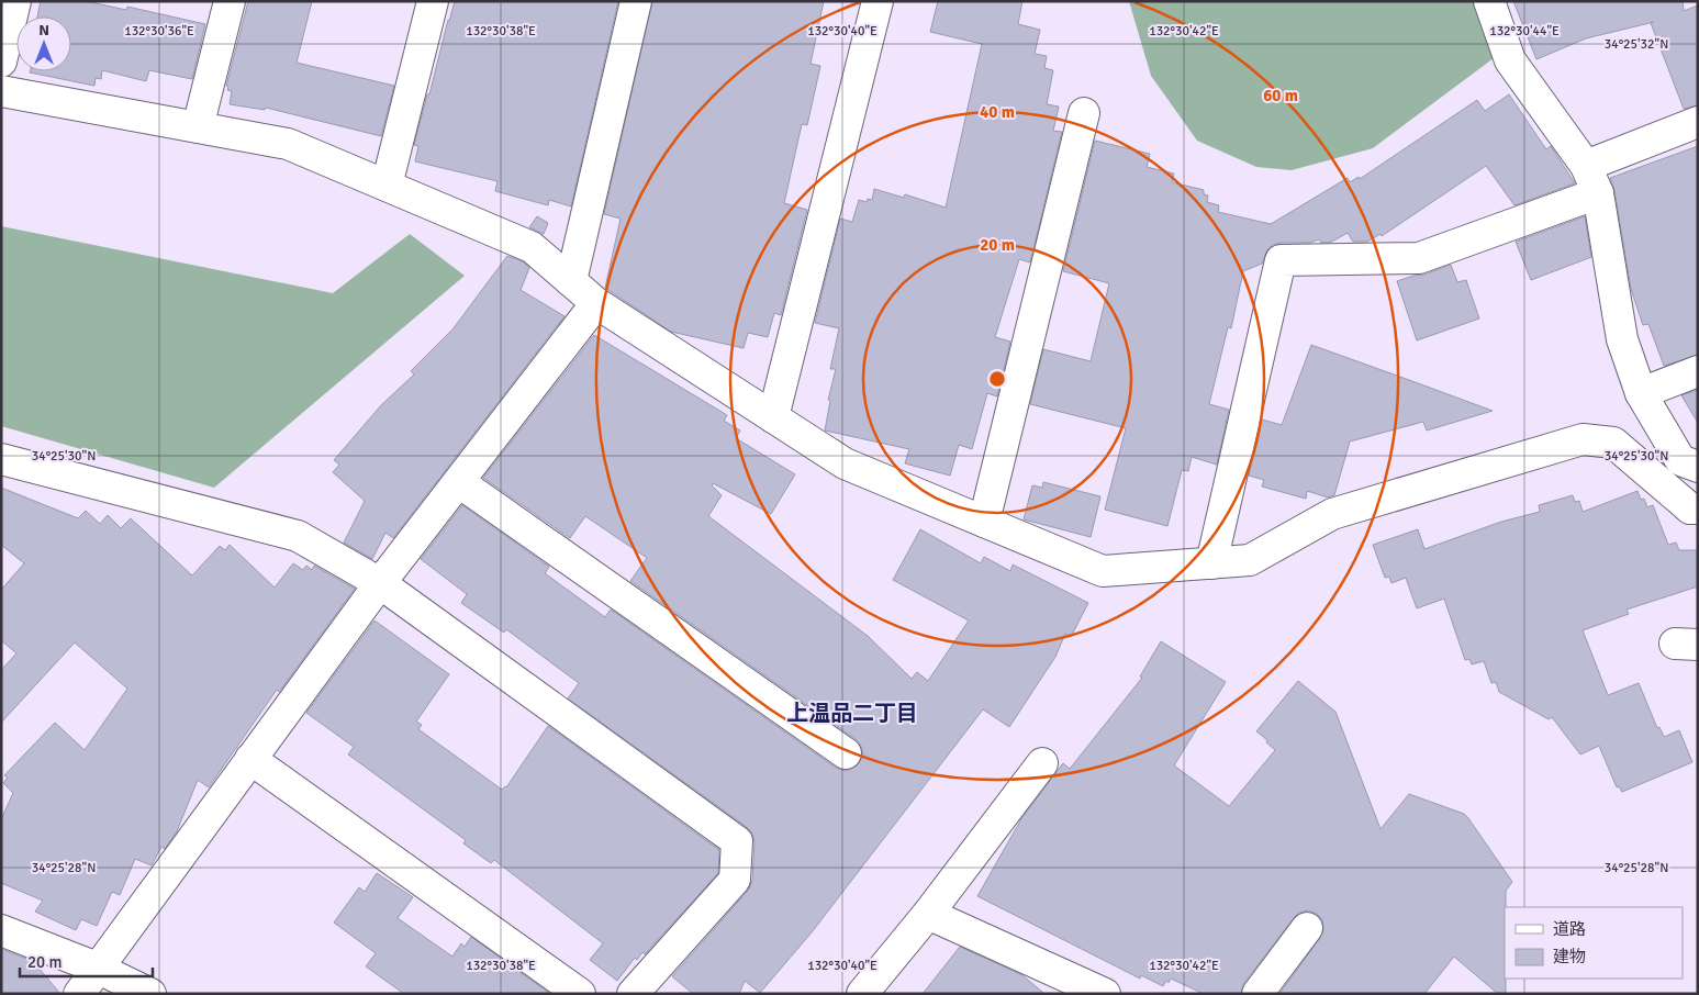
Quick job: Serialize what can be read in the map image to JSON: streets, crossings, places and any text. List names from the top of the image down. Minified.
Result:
{"districts":["上温品二丁目"],"legend":["道路","建物"],"scale_bar":"20 m","north":"top","coordinates":["132°30'36\"E","132°30'38\"E","132°30'40\"E","132°30'42\"E","132°30'44\"E","34°25'32\"N","34°25'30\"N","34°25'28\"N"],"rings":["60 m","40 m","20 m"]}
